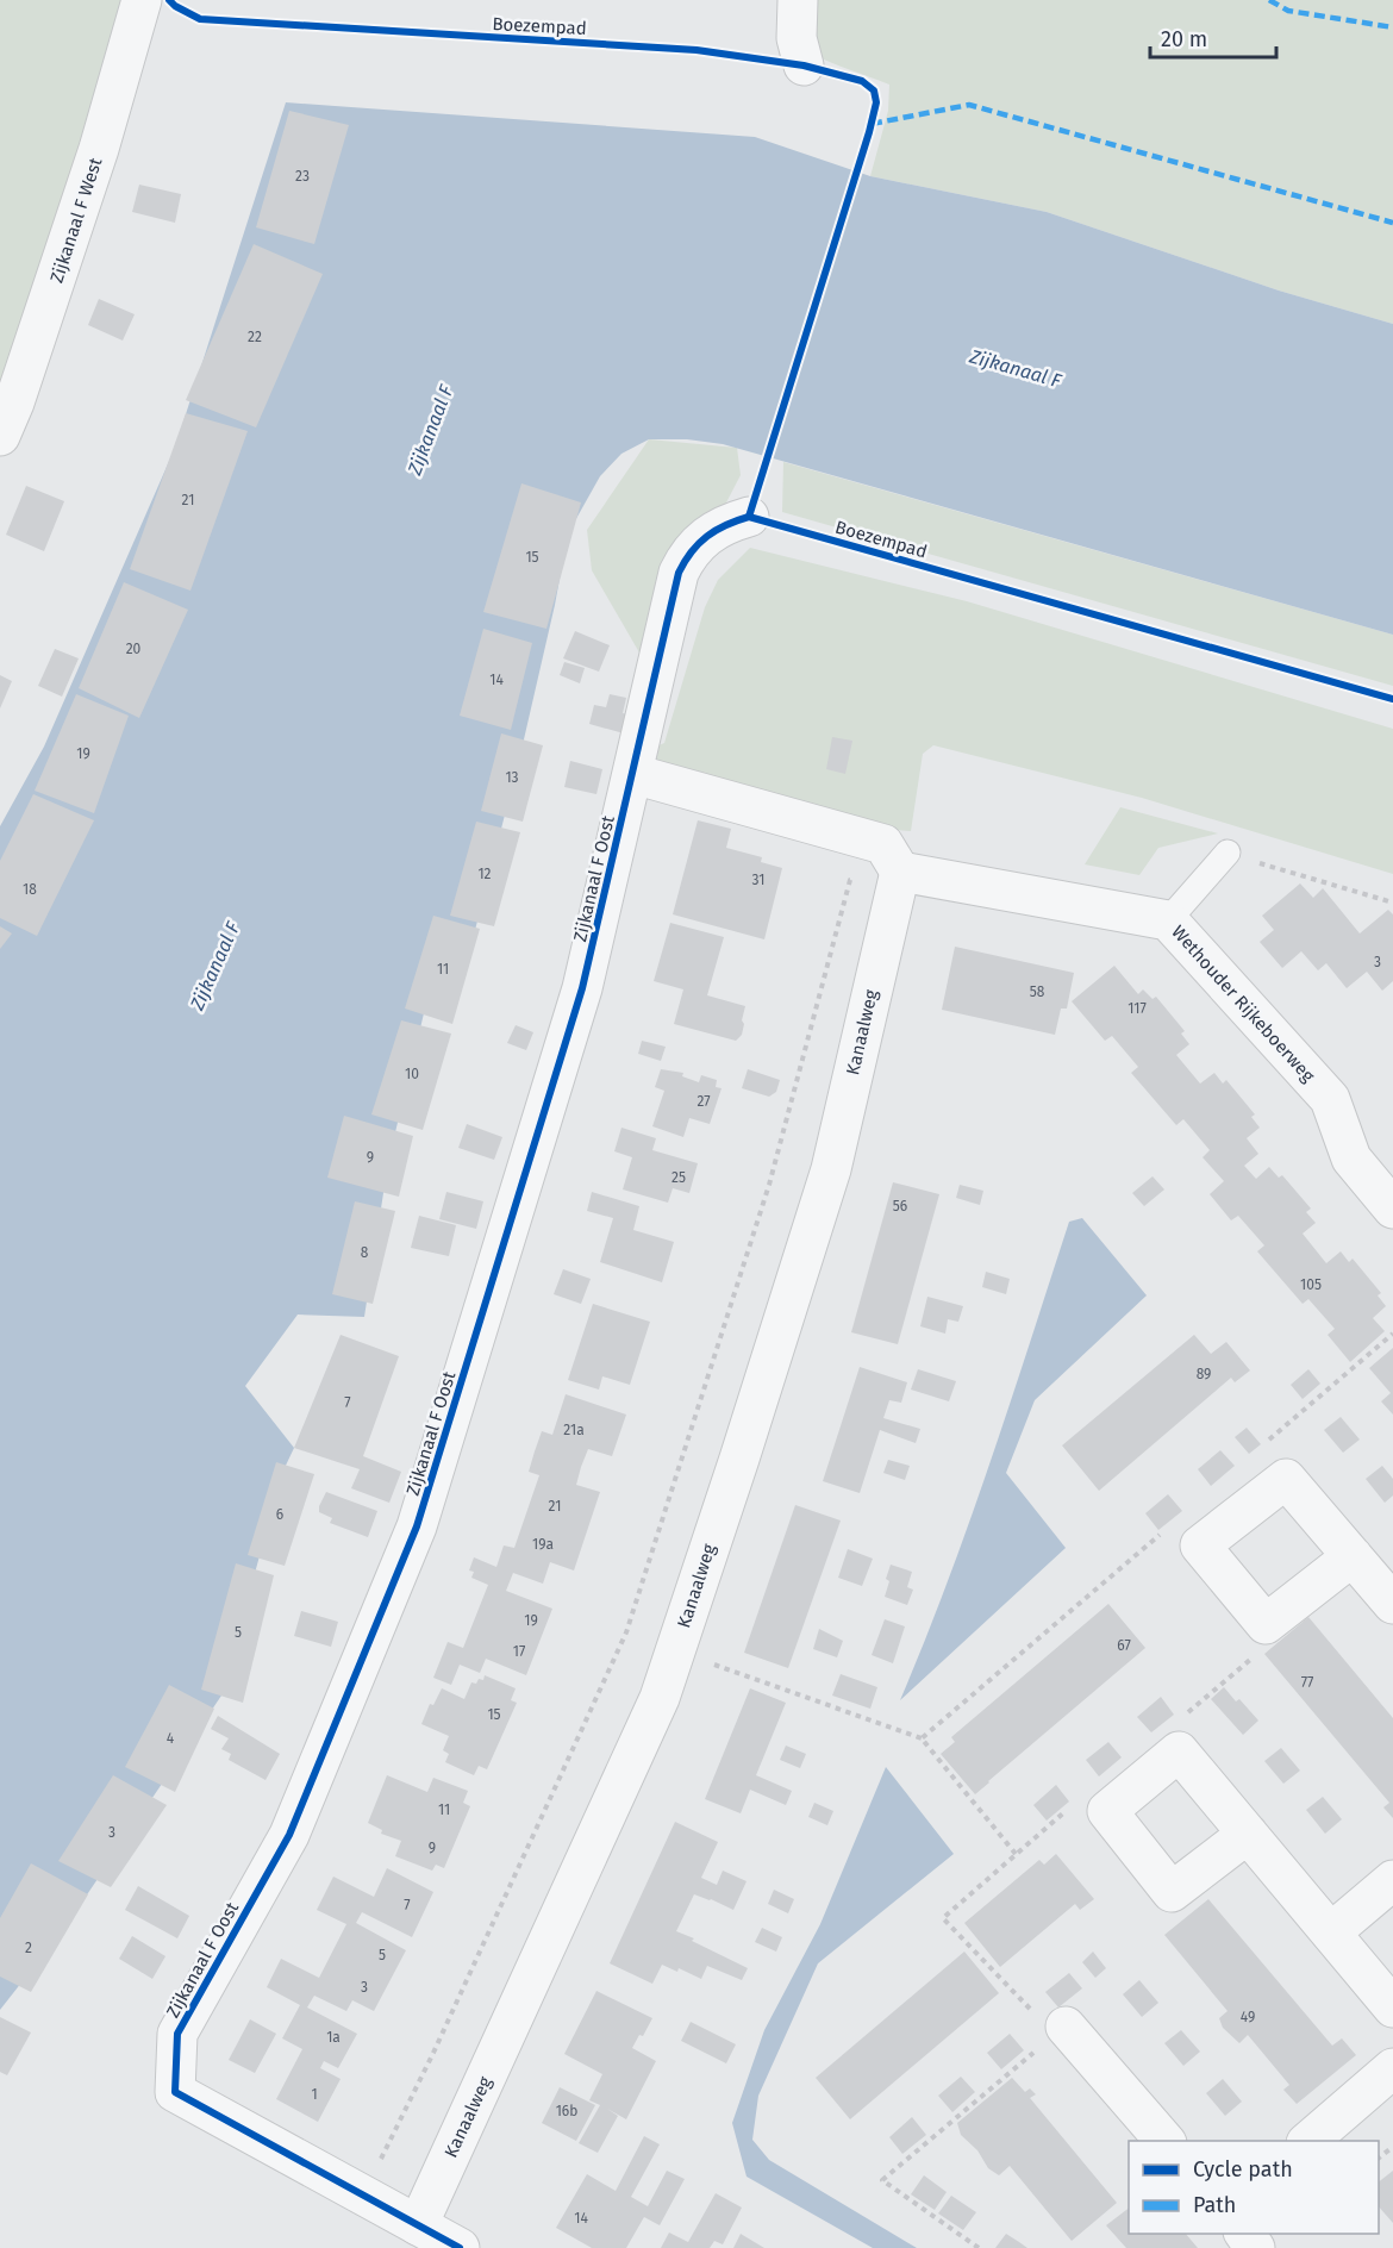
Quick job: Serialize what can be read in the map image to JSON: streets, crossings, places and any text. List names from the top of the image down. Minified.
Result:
{"streets":{"street":["Zijkanaal F West","Zijkanaal F Oost","Wethouder Rijkeboerweg","Kanaalweg"],"cycle path":["Boezempad"]},"crossings":[["Zijkanaal F Oost","Kanaalweg"],["Wethouder Rijkeboerweg","Kanaalweg"]],"water":["Zijkanaal F"],"house_numbers":["23","22","21","15","20","14","19","13","12","31","18","3","11","58","117","10","27","9","25","56","8","105","89","7","21a","21","6","19a","19","5","67","17","77","15","4","11","3","9","7","2","5","3","49","1a","1","16b","14"],"legend":["Cycle path","Path"],"scale_bar":"20 m"}
